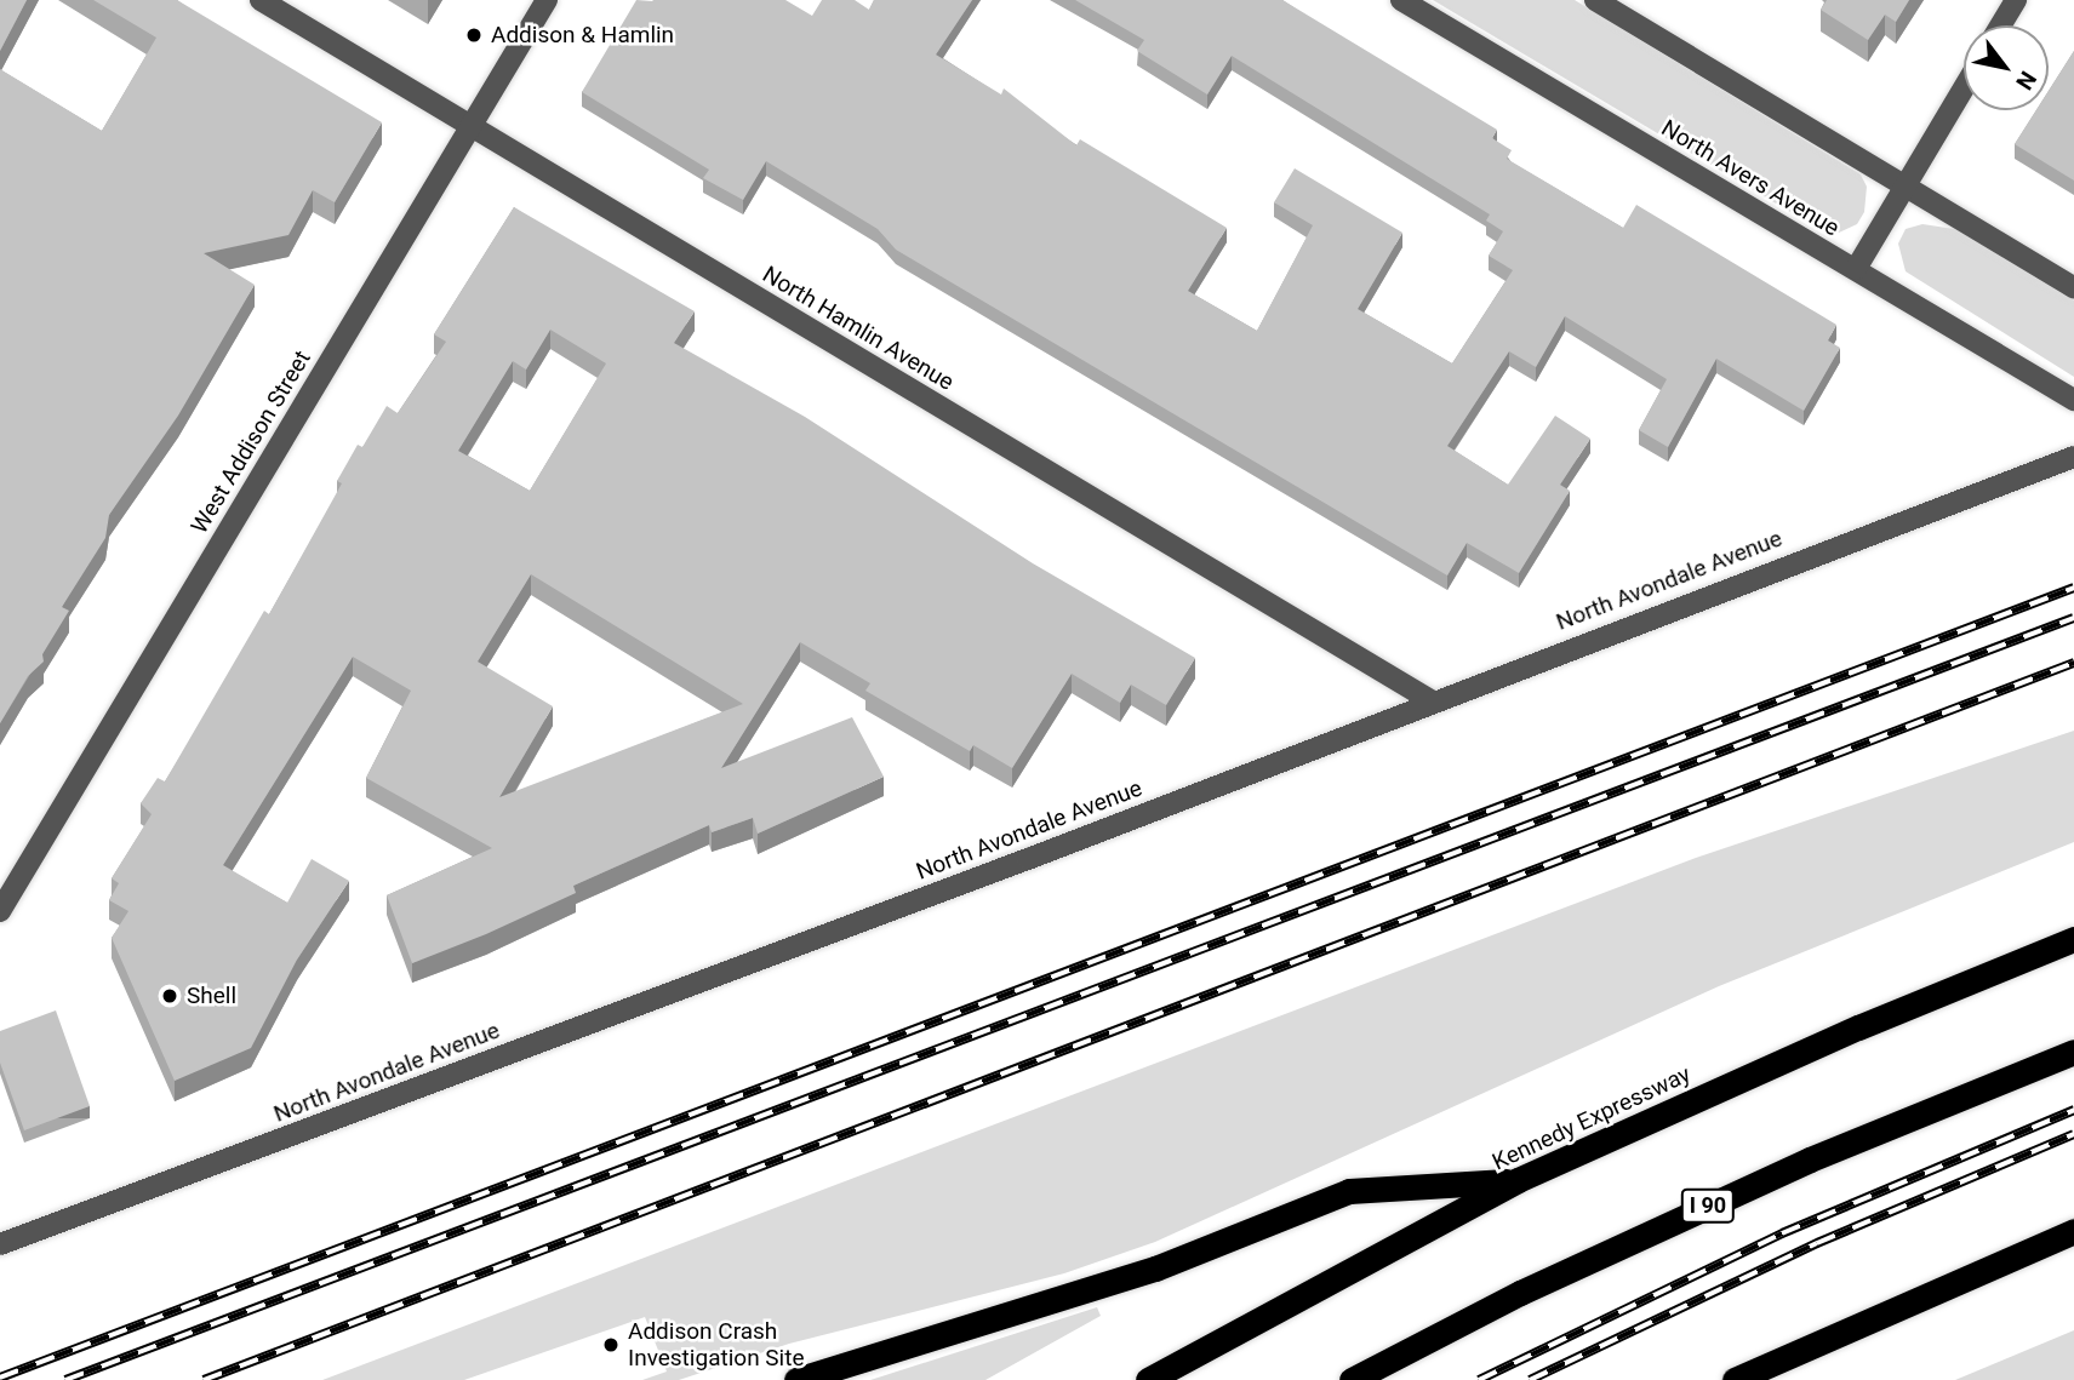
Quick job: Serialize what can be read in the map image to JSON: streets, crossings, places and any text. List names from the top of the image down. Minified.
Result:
{"streets":{"highway":["Kennedy Expressway","I 90"],"street":["North Avers Avenue","North Hamlin Avenue","West Addison Street","North Avondale Avenue"]},"crossings":[["North Hamlin Avenue","West Addison Street"],["North Hamlin Avenue","North Avondale Avenue"]],"places":["Addison & Hamlin","Shell","Addison Crash Investigation Site"],"north":"bottom right"}
